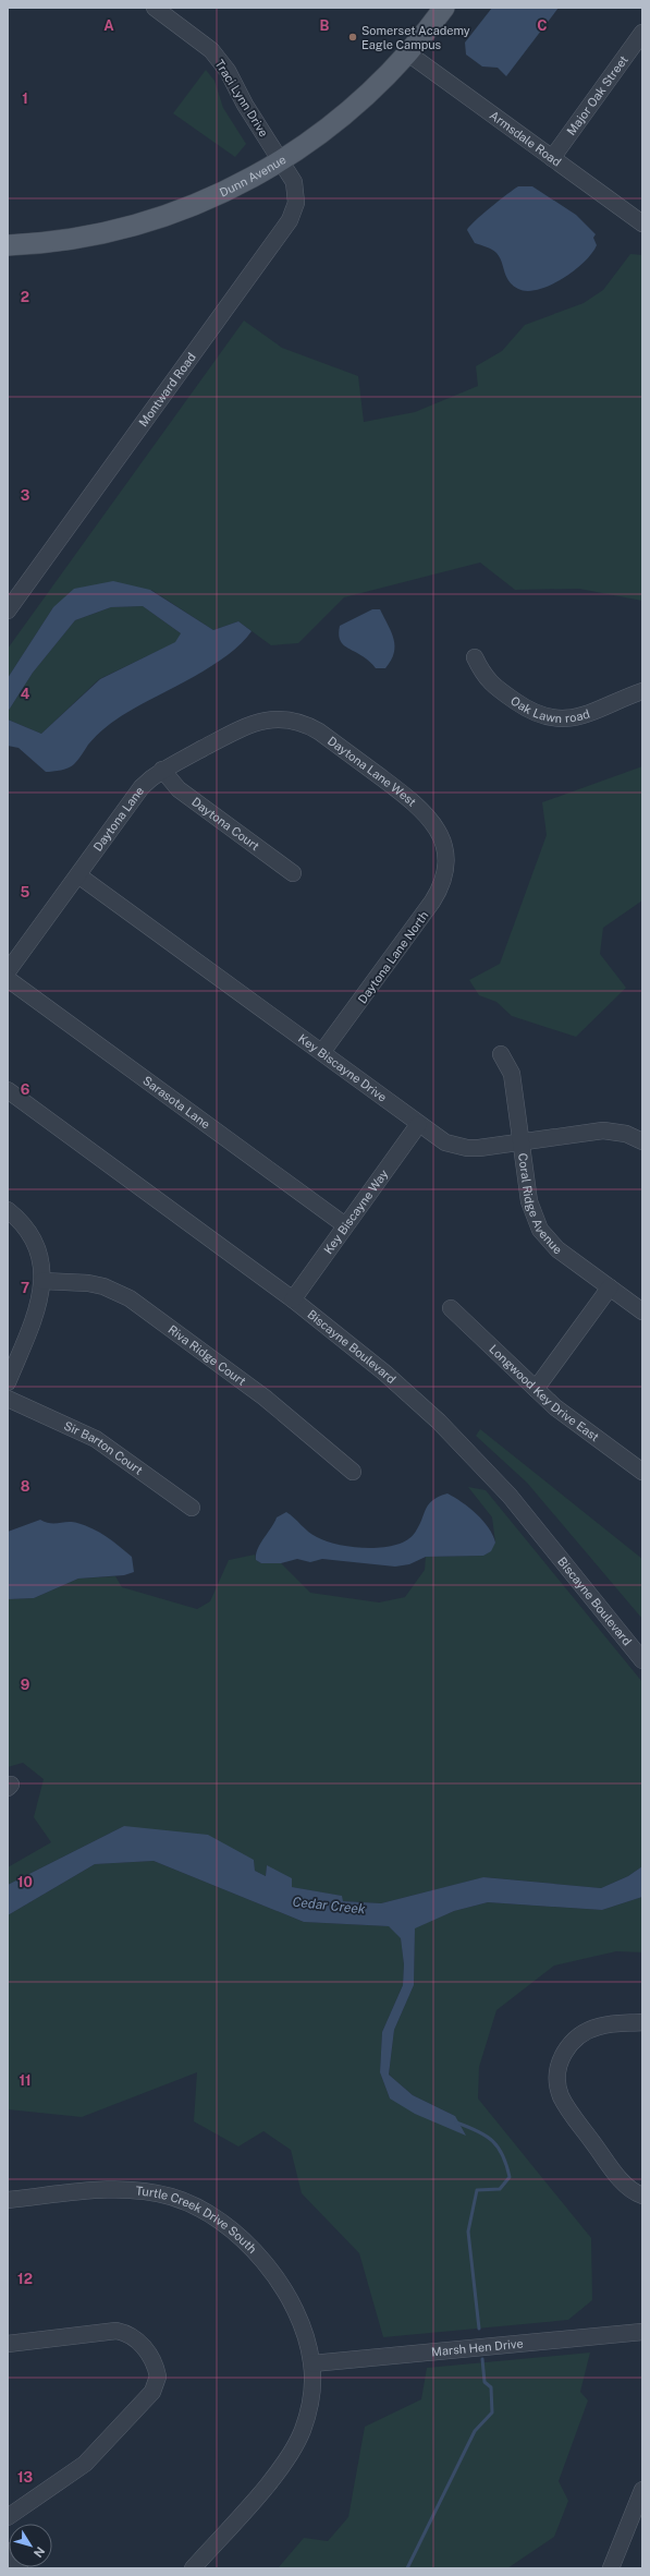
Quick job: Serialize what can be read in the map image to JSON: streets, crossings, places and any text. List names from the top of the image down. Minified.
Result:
{"streets":{"main road":["Dunn Avenue"],"street":["Major Oak Street","Traci Lynn Drive","Armsdale Road","Montward Road","Oak Lawn road","Daytona Lane West","Daytona Lane","Daytona Court","Daytona Lane North","Key Biscayne Drive","Sarasota Lane","Coral Ridge Avenue","Key Biscayne Way","Biscayne Boulevard","Riva Ridge Court","Longwood Key Drive East","Sir Barton Court","Turtle Creek Drive South","Marsh Hen Drive"]},"crossings":[["Major Oak Street","Armsdale Road"],["Traci Lynn Drive","Dunn Avenue"],["Traci Lynn Drive","Montward Road"],["Armsdale Road","Dunn Avenue"],["Dunn Avenue","Montward Road"],["Daytona Lane West","Daytona Lane"],["Daytona Lane West","Daytona Lane North"],["Daytona Lane","Daytona Court"],["Daytona Lane","Key Biscayne Drive"],["Daytona Lane North","Key Biscayne Drive"],["Key Biscayne Drive","Coral Ridge Avenue"],["Key Biscayne Drive","Key Biscayne Way"],["Sarasota Lane","Key Biscayne Way"],["Key Biscayne Way","Biscayne Boulevard"],["Turtle Creek Drive South","Marsh Hen Drive"]],"water":["Cedar Creek"],"places":["Somerset Academy Eagle Campus"],"north":"bottom right","grid":{"columns":["A","B","C"],"rows":["1","2","3","4","5","6","7","8","9","10","11","12","13"]}}
